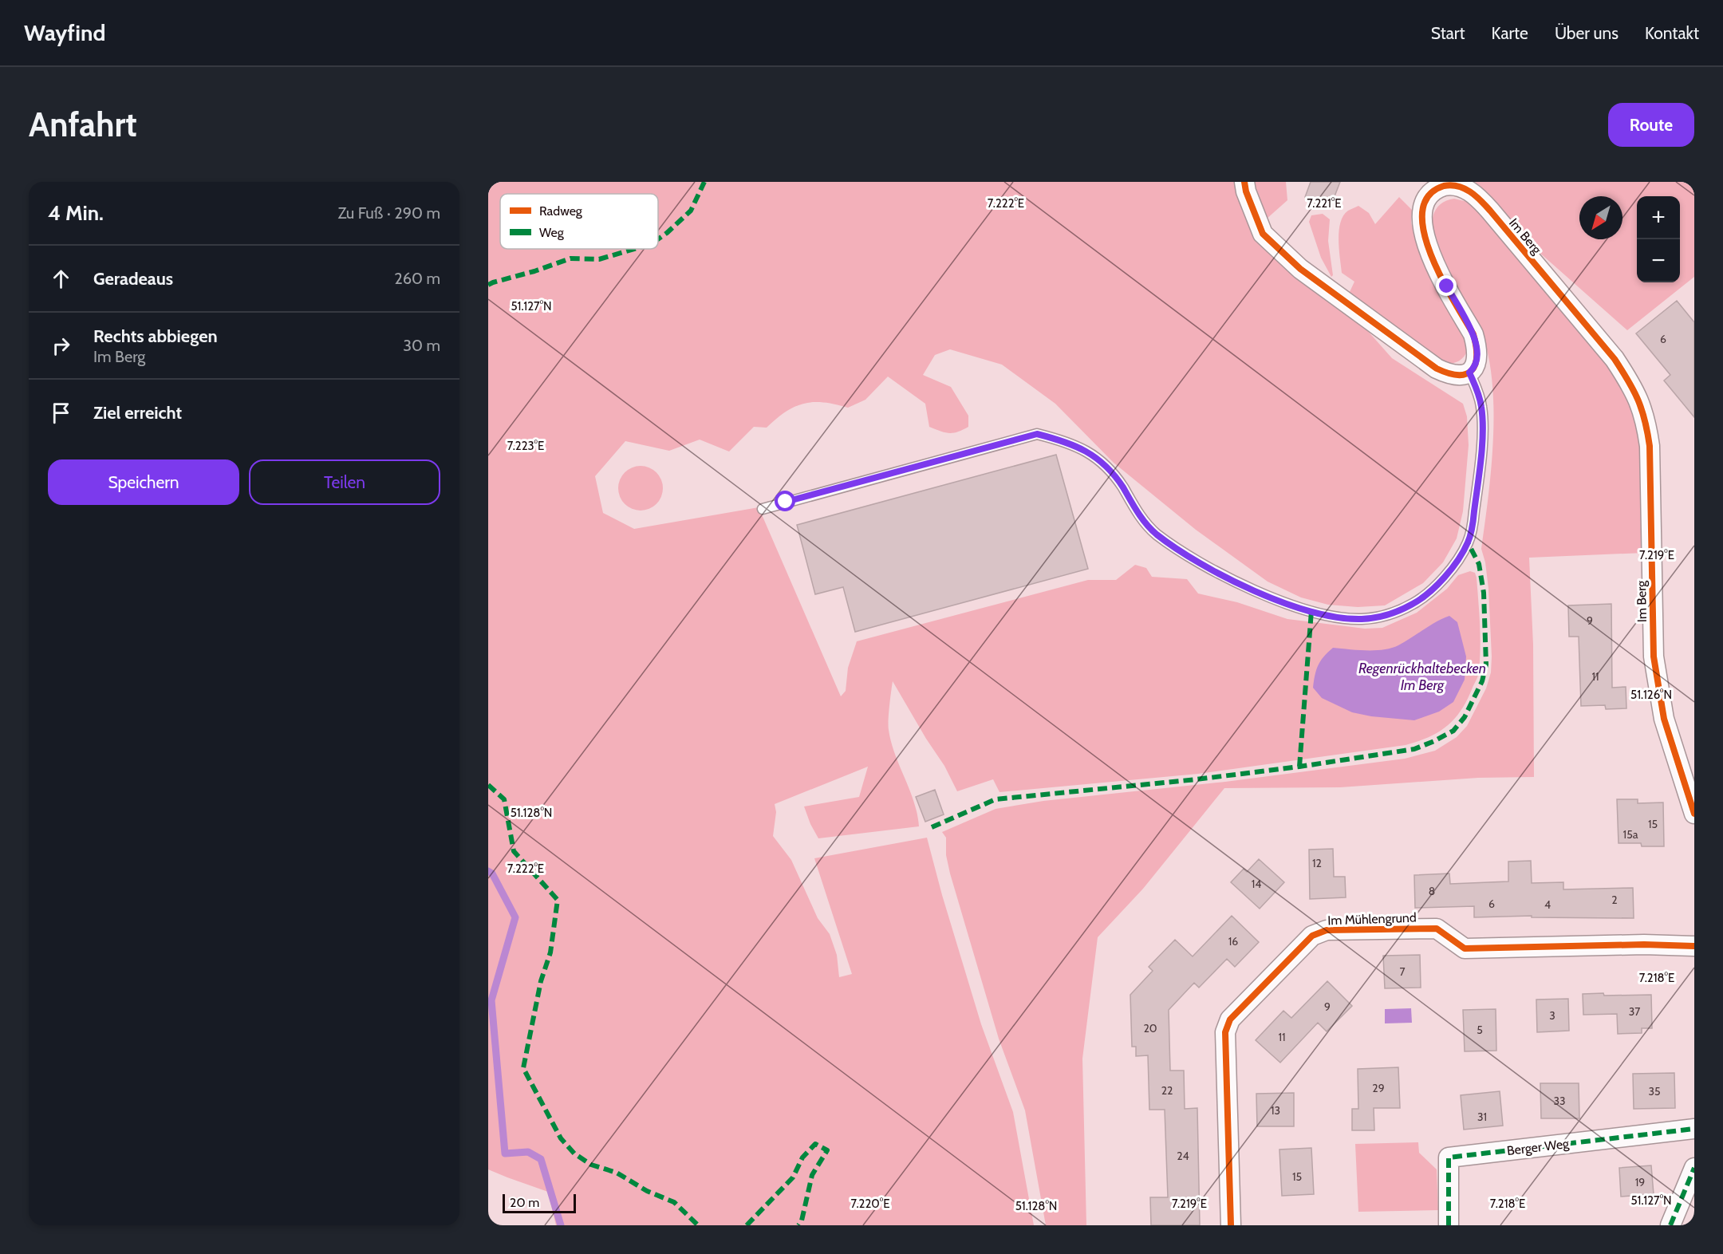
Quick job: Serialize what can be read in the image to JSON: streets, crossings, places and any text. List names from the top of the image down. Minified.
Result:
{"streets":{"street":["Im Berg","Im Mühlengrund","Berger Weg"]},"water":["Regenrückhaltebecken Im Berg"],"house_numbers":["6","9","11","15","15a","12","14","8","2","6","4","16","7","9","37","3","20","5","11","29","22","35","33","13","31","24","15","19"],"legend":["Radweg","Weg"],"scale_bar":"20 m","north":"bottom left","page":{"header":"Wayfind","nav":["Start","Karte","Über uns","Kontakt"],"buttons":["Route",["Speichern","Teilen"]],"title":"Anfahrt","heading":["4 Min.","Zu Fuß · 290 m"],"map_buttons":["+","−"],"list":[["Geradeaus","260 m"],["Rechts abbiegen","Im Berg","30 m"],"Ziel erreicht"],"scale":"20 m"},"coordinates":["7.222°E","7.221°E","51.127°N","7.223°E","7.219°E","51.126°N","51.128°N","7.218°E","7.220°E"]}
